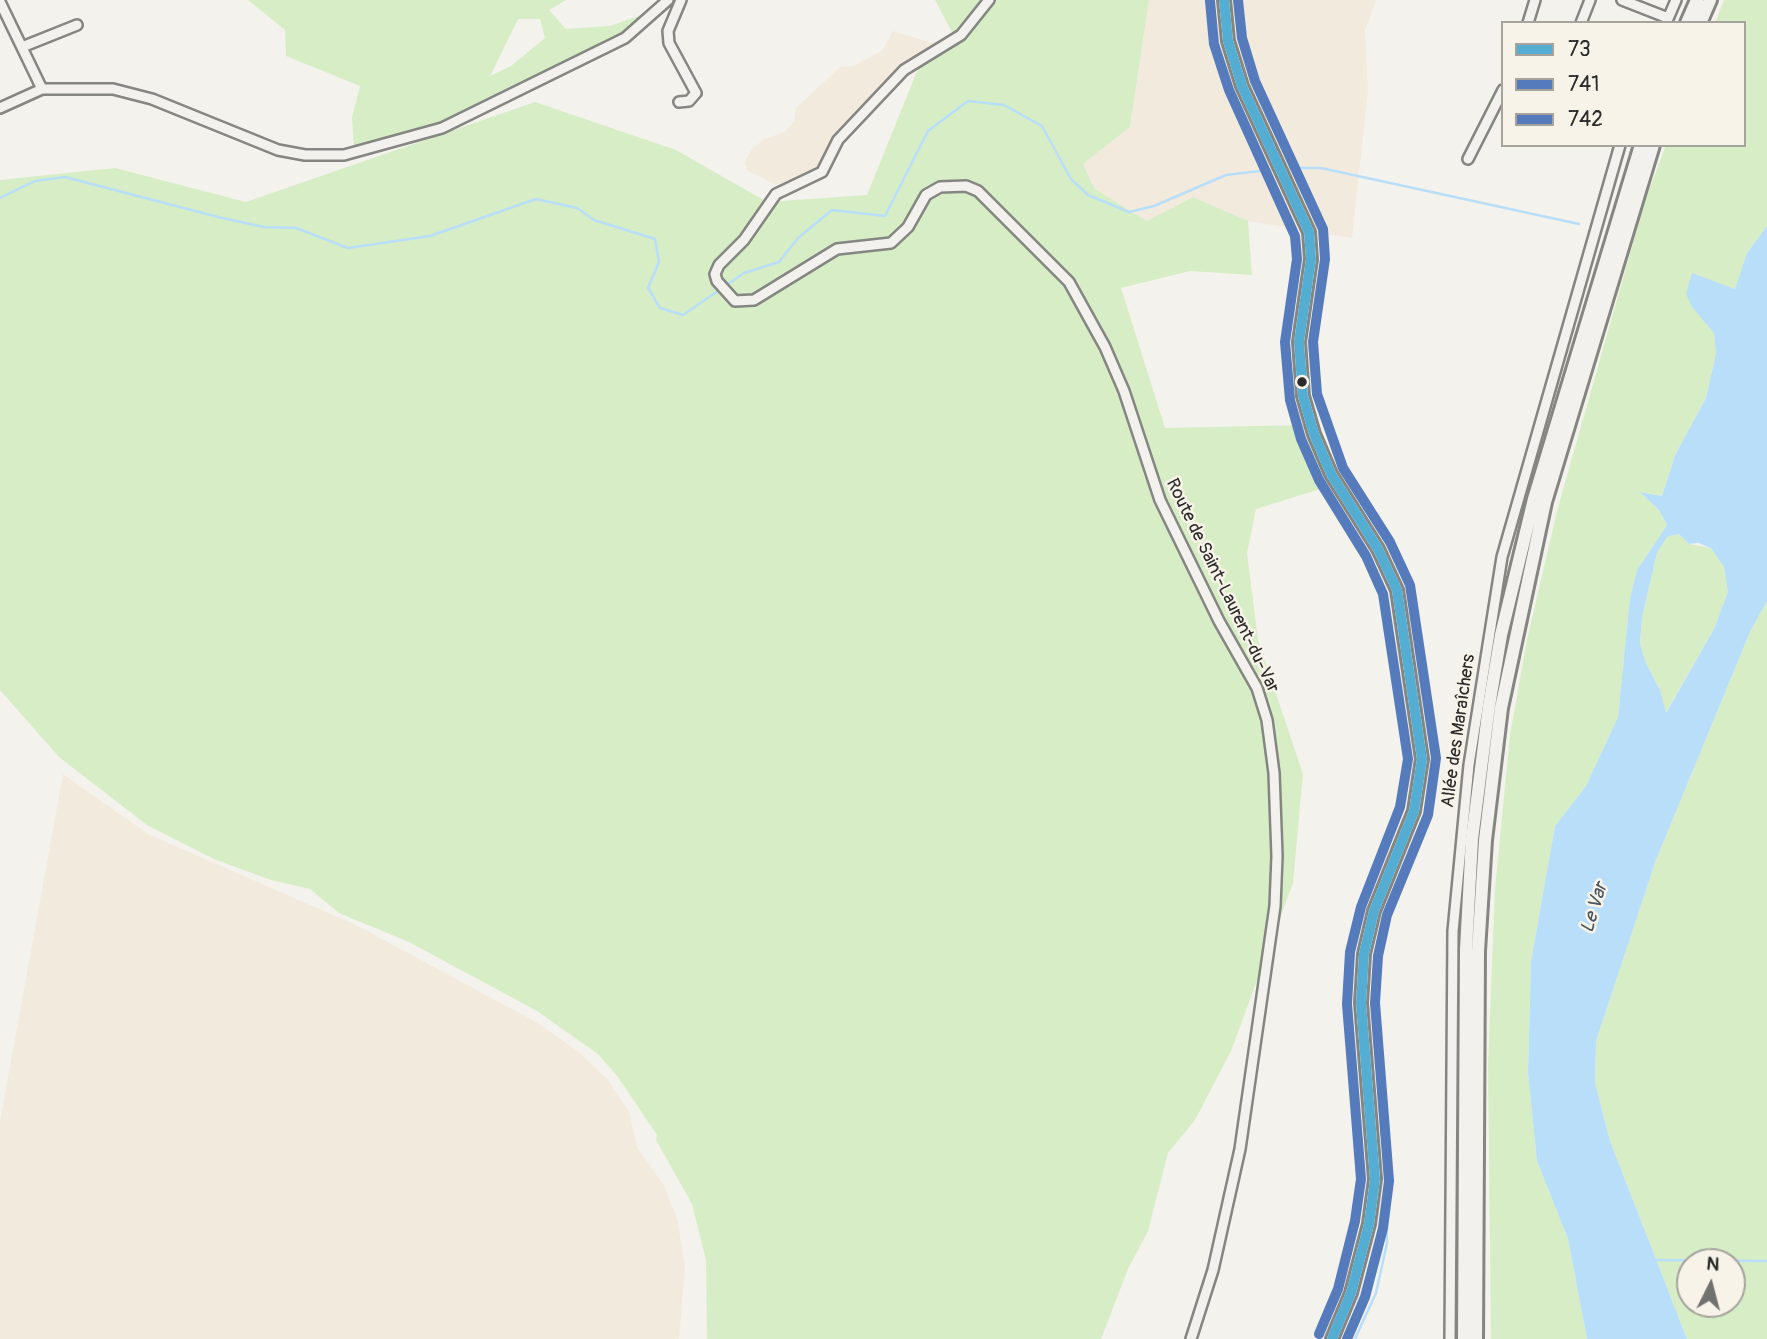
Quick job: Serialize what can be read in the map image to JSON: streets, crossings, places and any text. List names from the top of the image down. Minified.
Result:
{"streets":{"street":["Route de Saint-Laurent-du-Var","Allée des Maraîchers"]},"water":["Le Var"],"lines":["transit line 73","transit line 742","transit line 741"],"legend":["73","741","742"],"north":"top"}
